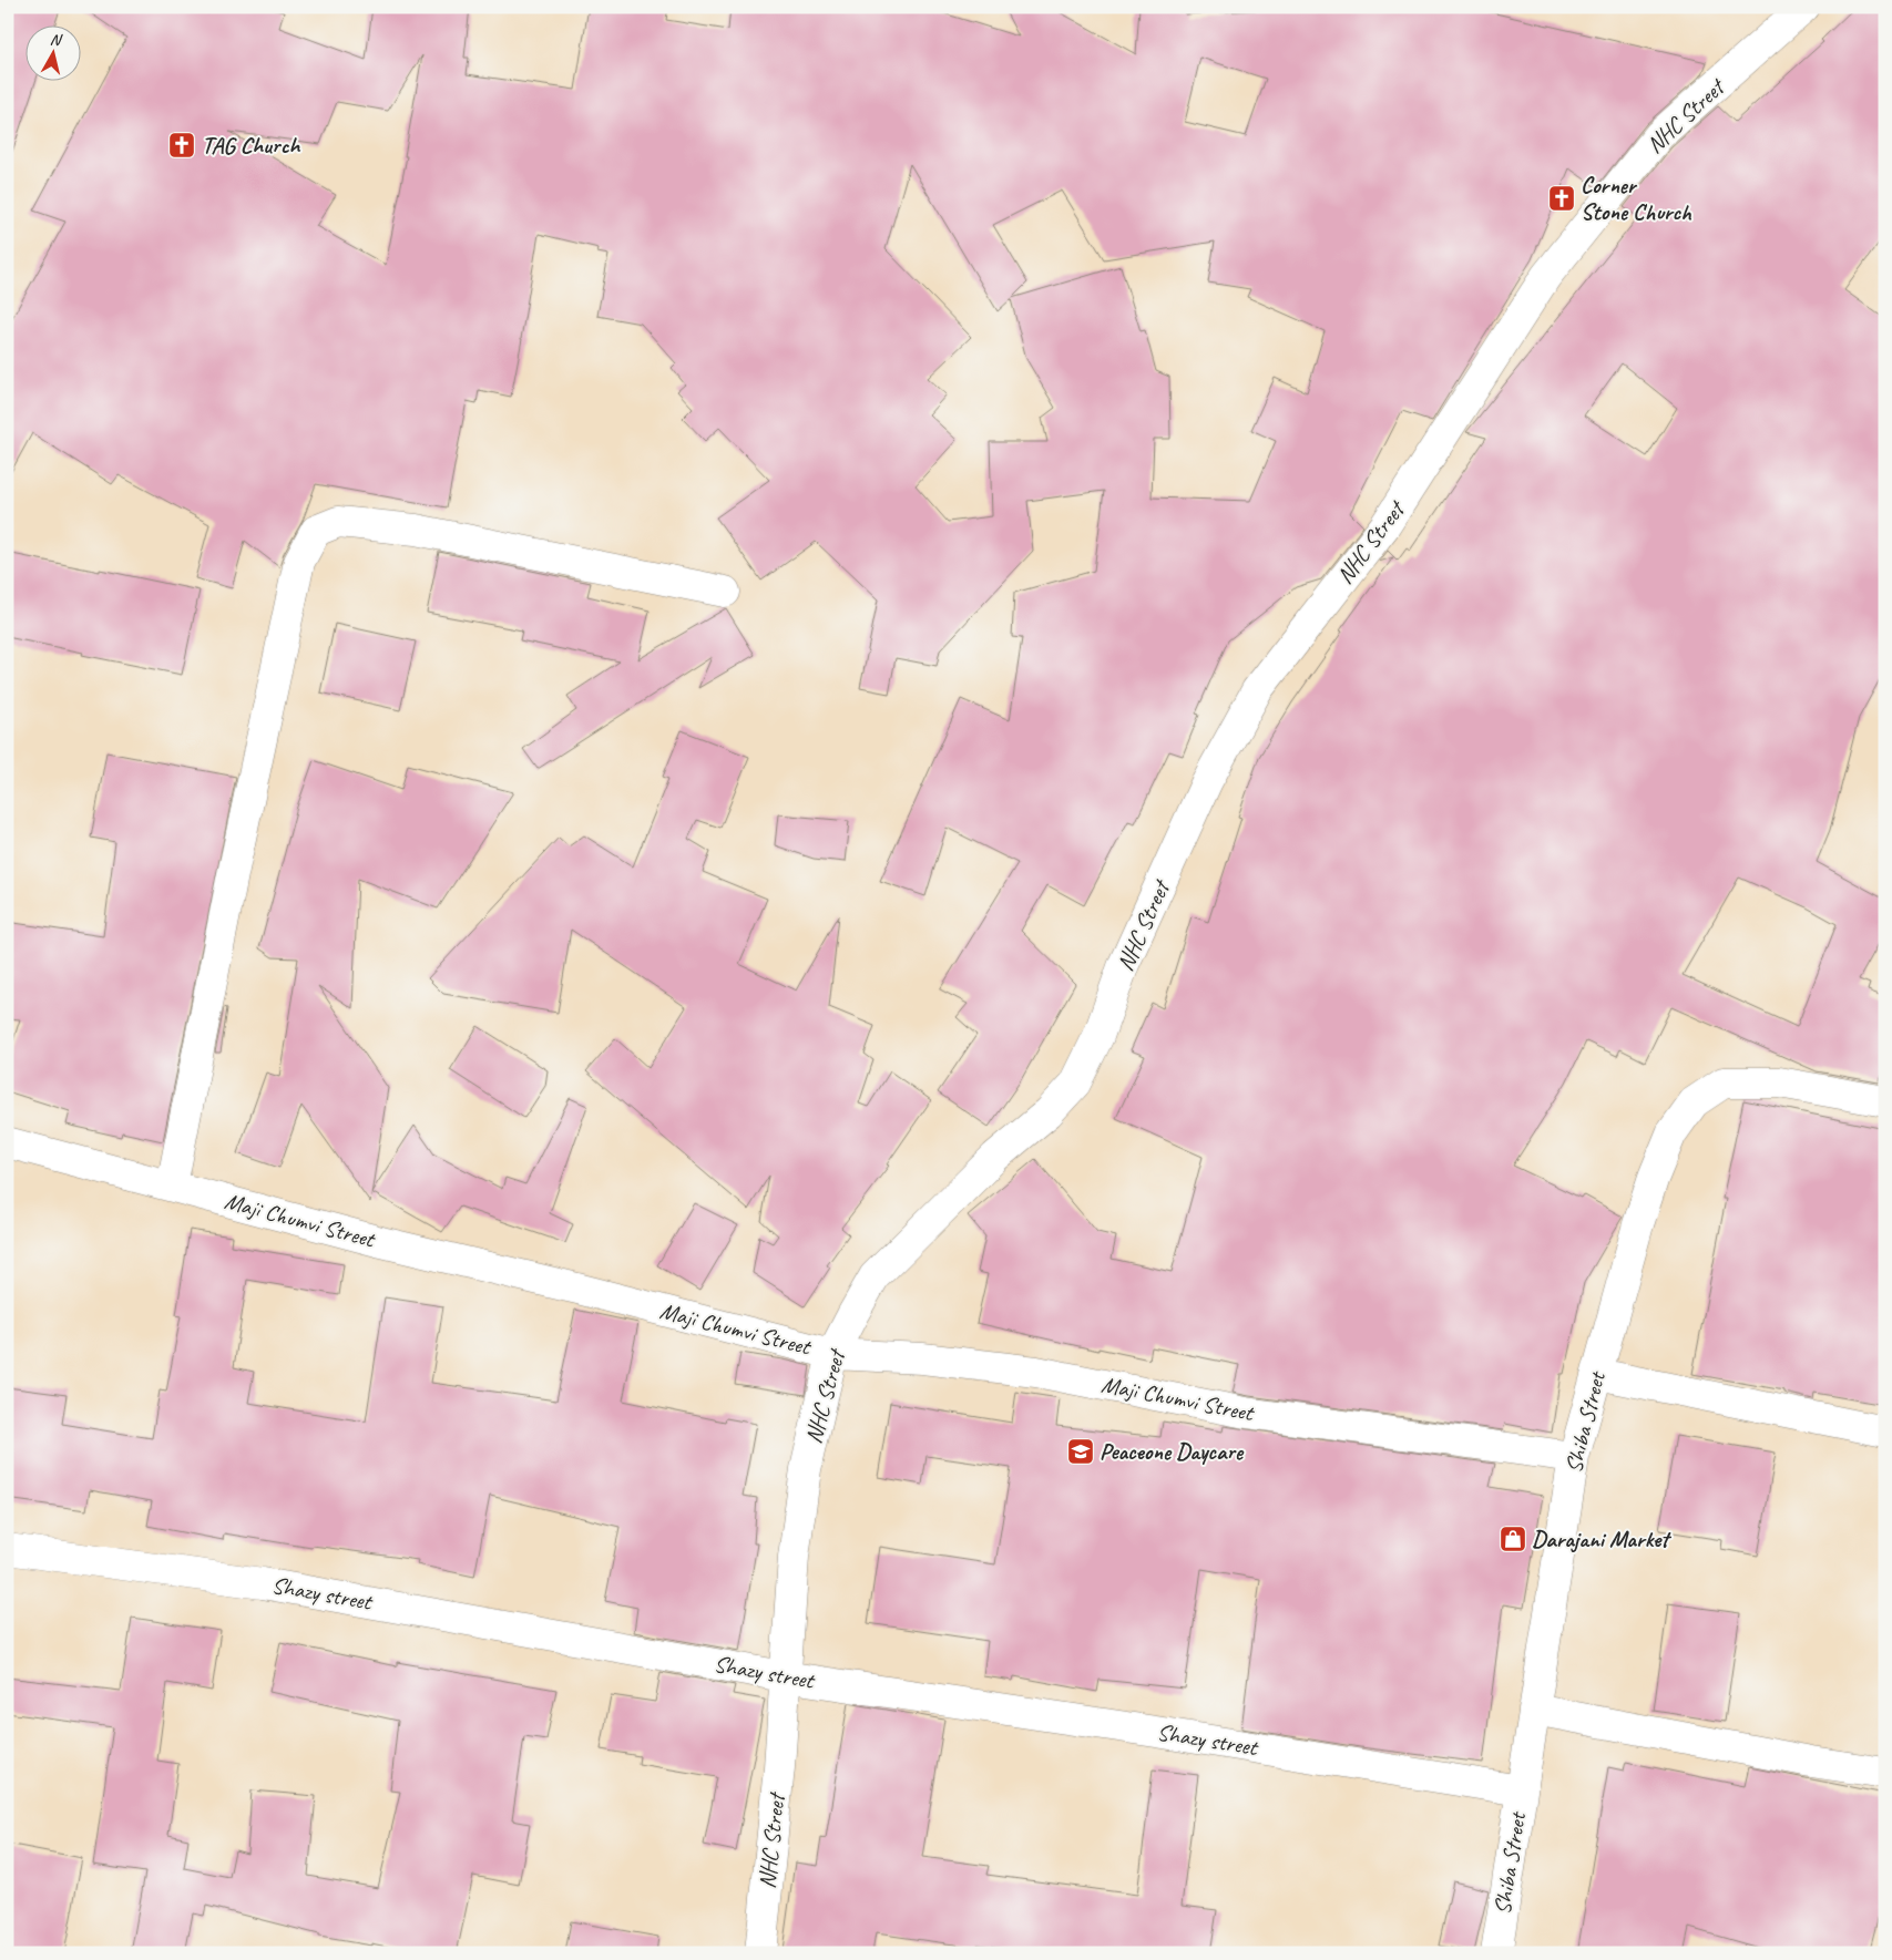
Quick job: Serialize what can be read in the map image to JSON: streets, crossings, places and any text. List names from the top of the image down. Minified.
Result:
{"streets":{"street":["NHC Street","Maji Chumvi Street","Shiba Street","Shazy street"]},"crossings":[["NHC Street","Maji Chumvi Street"],["NHC Street","Shazy street"],["Maji Chumvi Street","Shiba Street"],["Shiba Street","Shazy street"]],"places":{"church":["TAG Church","Corner Stone Church"],"school or university":["Peaceone Daycare"],"shop":["Darajani Market"]},"north":"top"}
